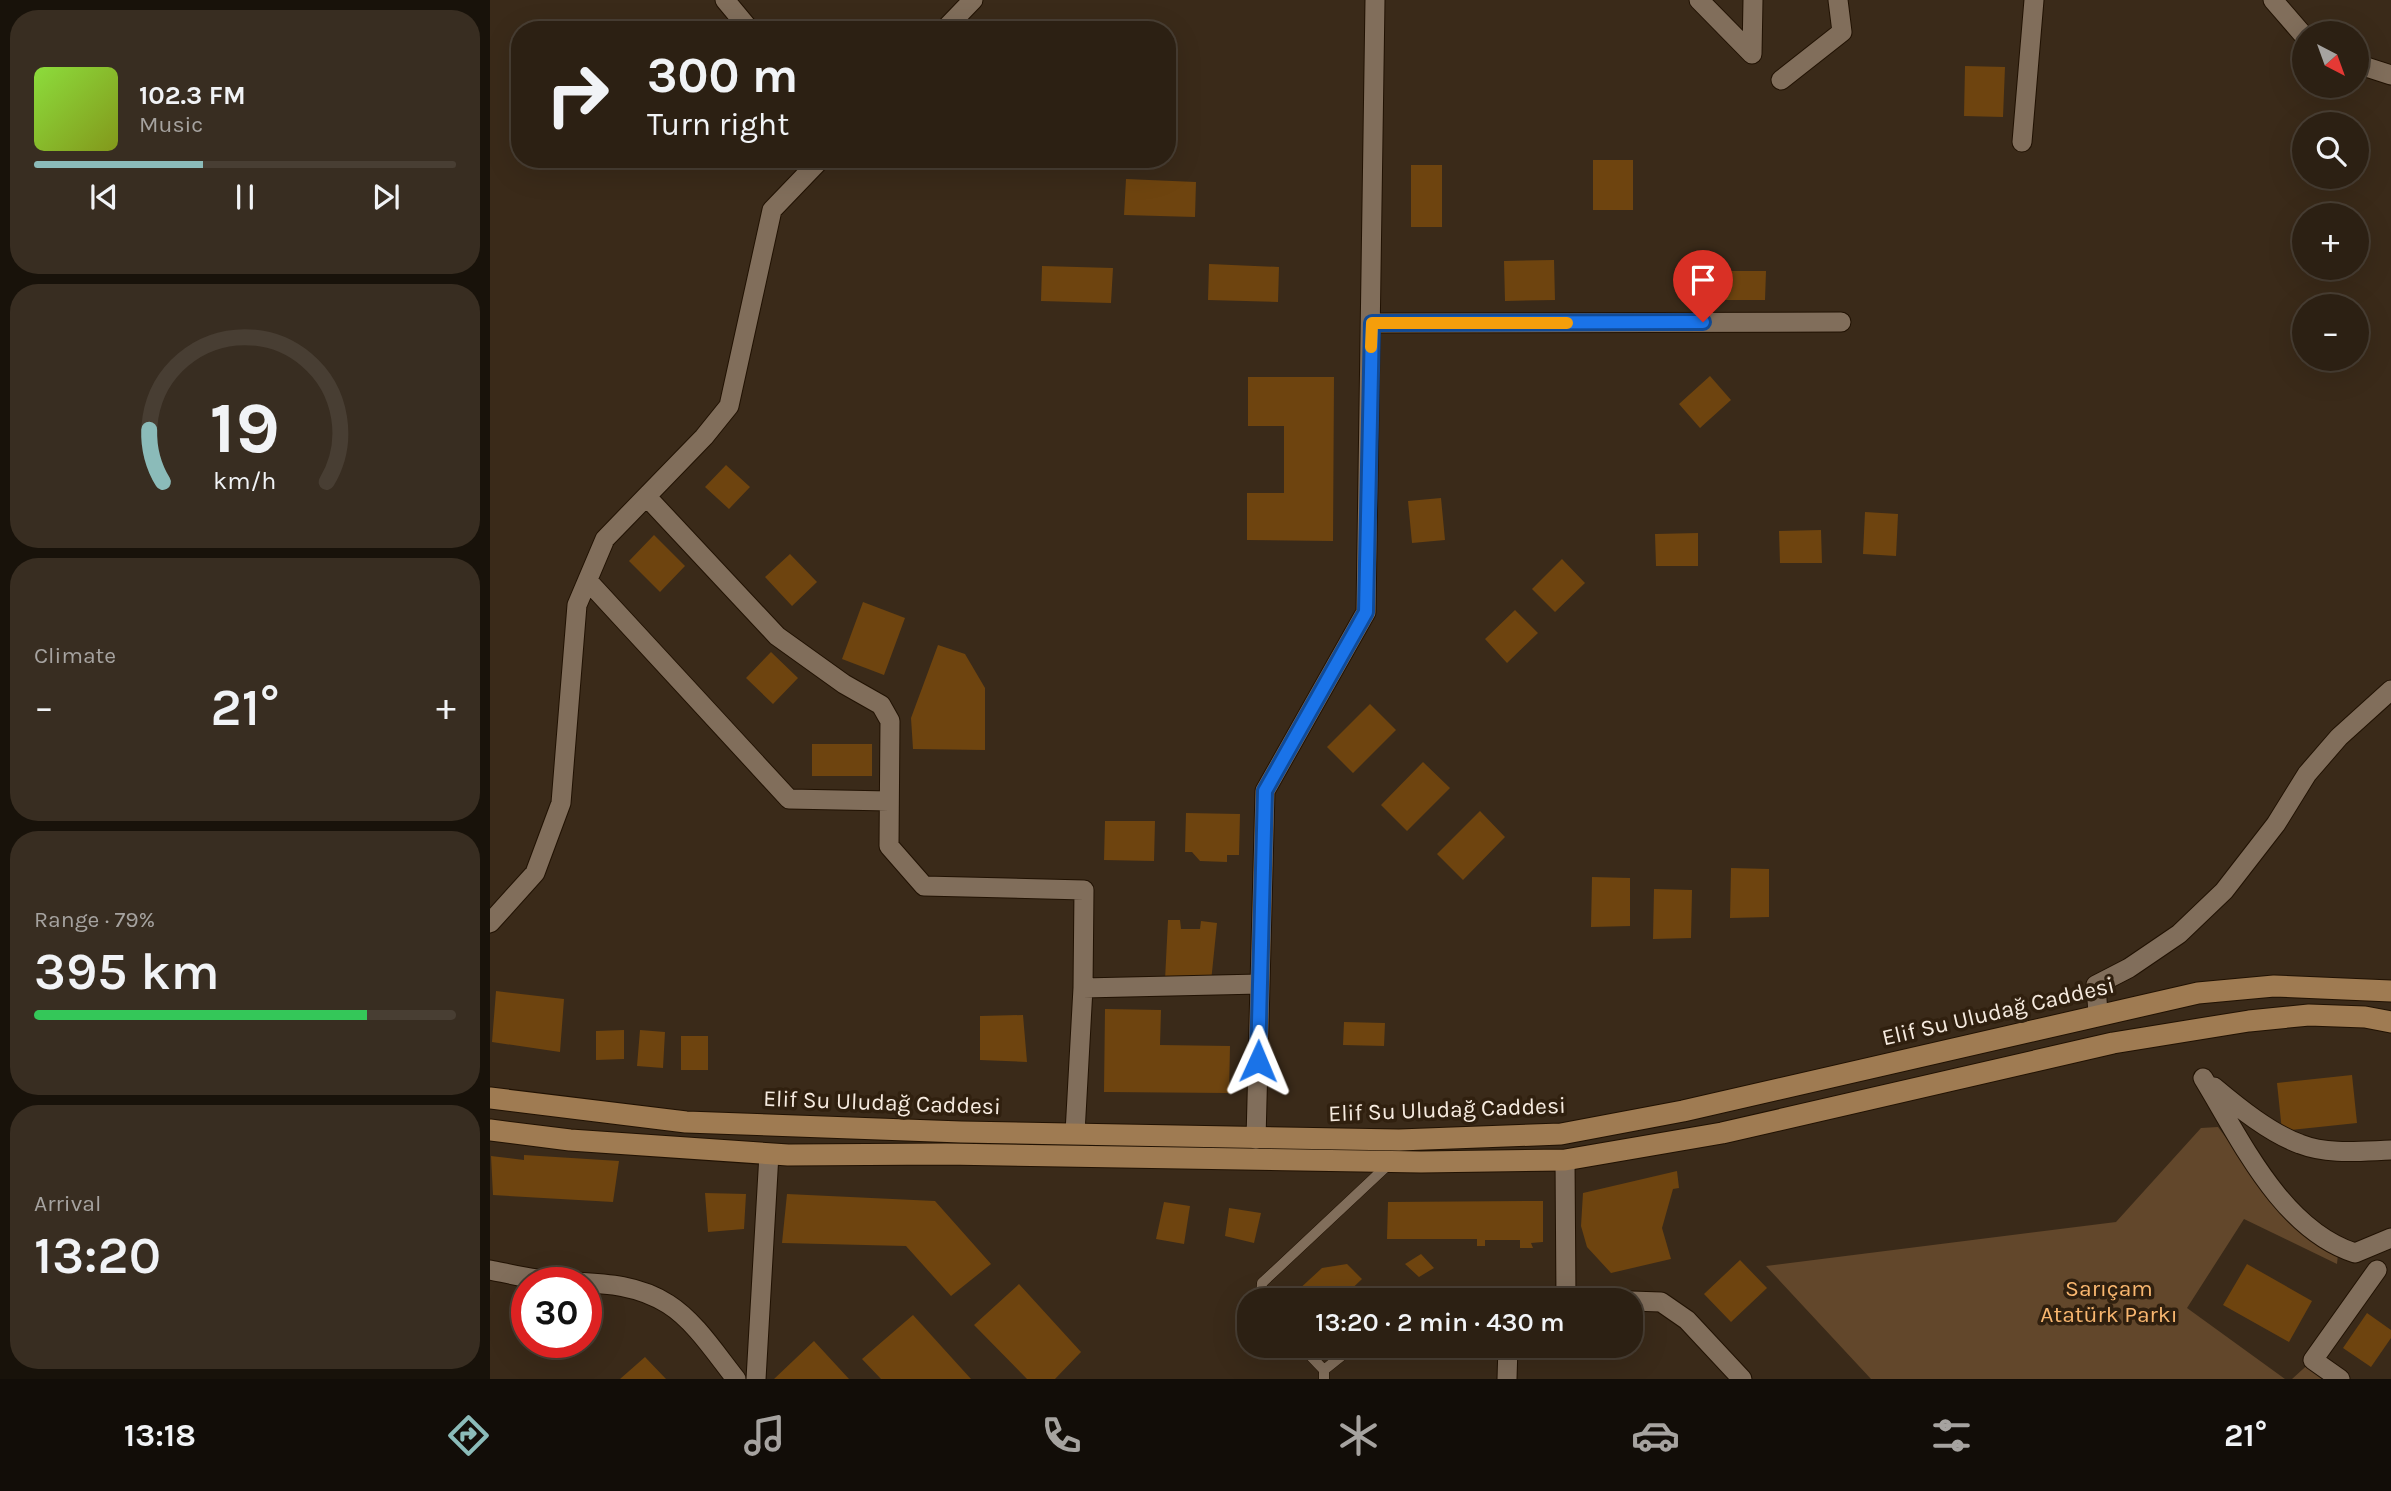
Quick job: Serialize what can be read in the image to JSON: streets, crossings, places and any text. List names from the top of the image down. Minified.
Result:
{"streets":{"main road":["Elif Su Uludağ Caddesi"]},"parks":["Sarıçam Atatürk Parkı"],"north":"bottom right","page":{"map_buttons":["+","−"],"turn":["300 m","Turn right"],"song":["102.3 FM","Music"],"tile":["Climate",["Range · 79%","395 km"],["Arrival","13:20"]],"heat":["−","21°","+"],"limit":"30","trip":"13:20 · 2 min · 430 m","tabs":["13:18","21°"],"gauge":["19","km/h"]}}
